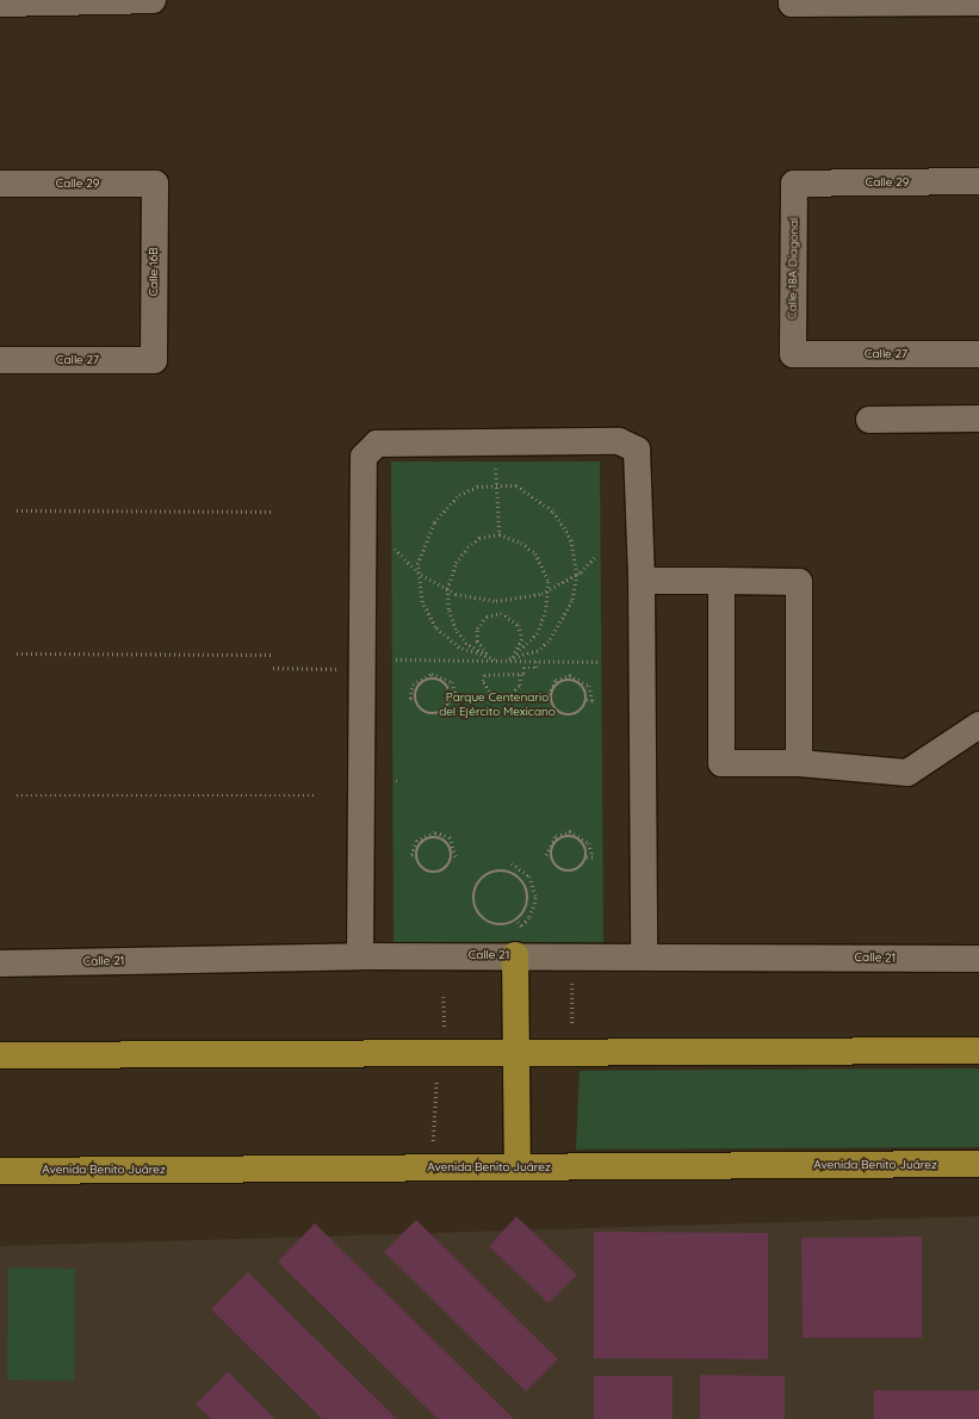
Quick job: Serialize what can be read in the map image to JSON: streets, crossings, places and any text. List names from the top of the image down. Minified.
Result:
{"streets":{"main road":["Avenida Benito Juárez"],"street":["Calle 29","Calle 18A Diagonal","Calle 16B","Calle 27","Calle 21"]},"crossings":[["Calle 29","Calle 18A Diagonal"],["Calle 29","Calle 16B"],["Calle 18A Diagonal","Calle 27"],["Calle 16B","Calle 27"]],"parks":["Parque Centenario del Ejército Mexicano"]}
